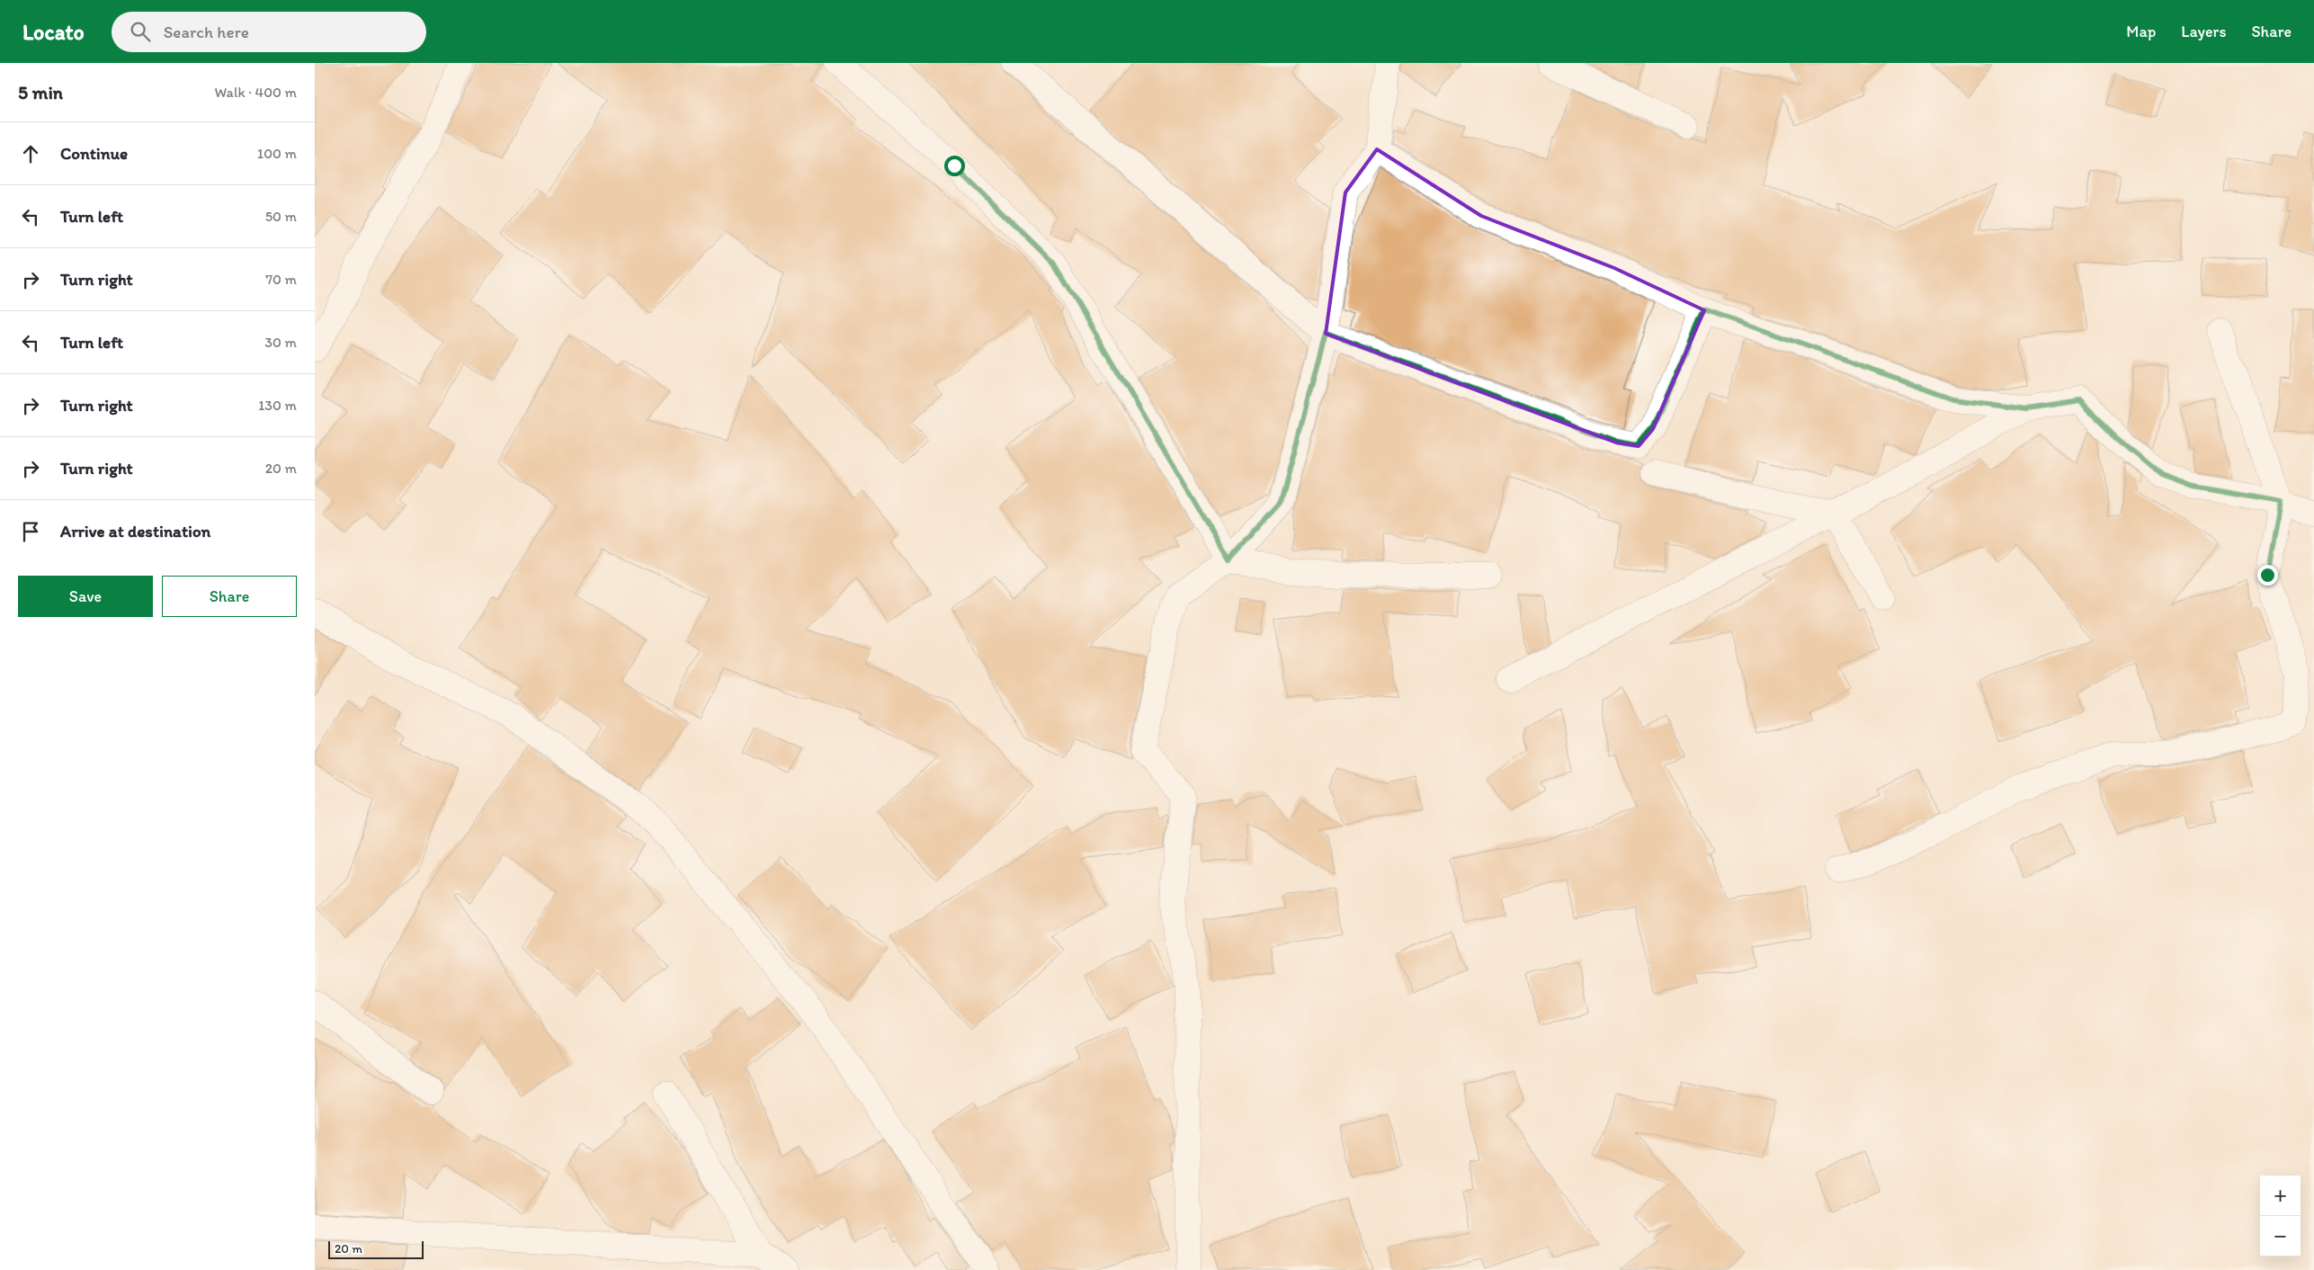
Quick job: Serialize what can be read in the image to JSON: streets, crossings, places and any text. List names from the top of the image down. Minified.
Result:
{"scale_bar":"20 m","page":{"header":"Locato","search":"Search here","nav":["Map","Layers","Share"],"heading":["5 min","Walk · 400 m"],"list":[["Continue","100 m"],["Turn left","50 m"],["Turn right","70 m"],["Turn left","30 m"],["Turn right","130 m"],["Turn right","20 m"],"Arrive at destination"],"buttons":["Save","Share"],"map_buttons":["+","−"],"scale":"20 m"}}
